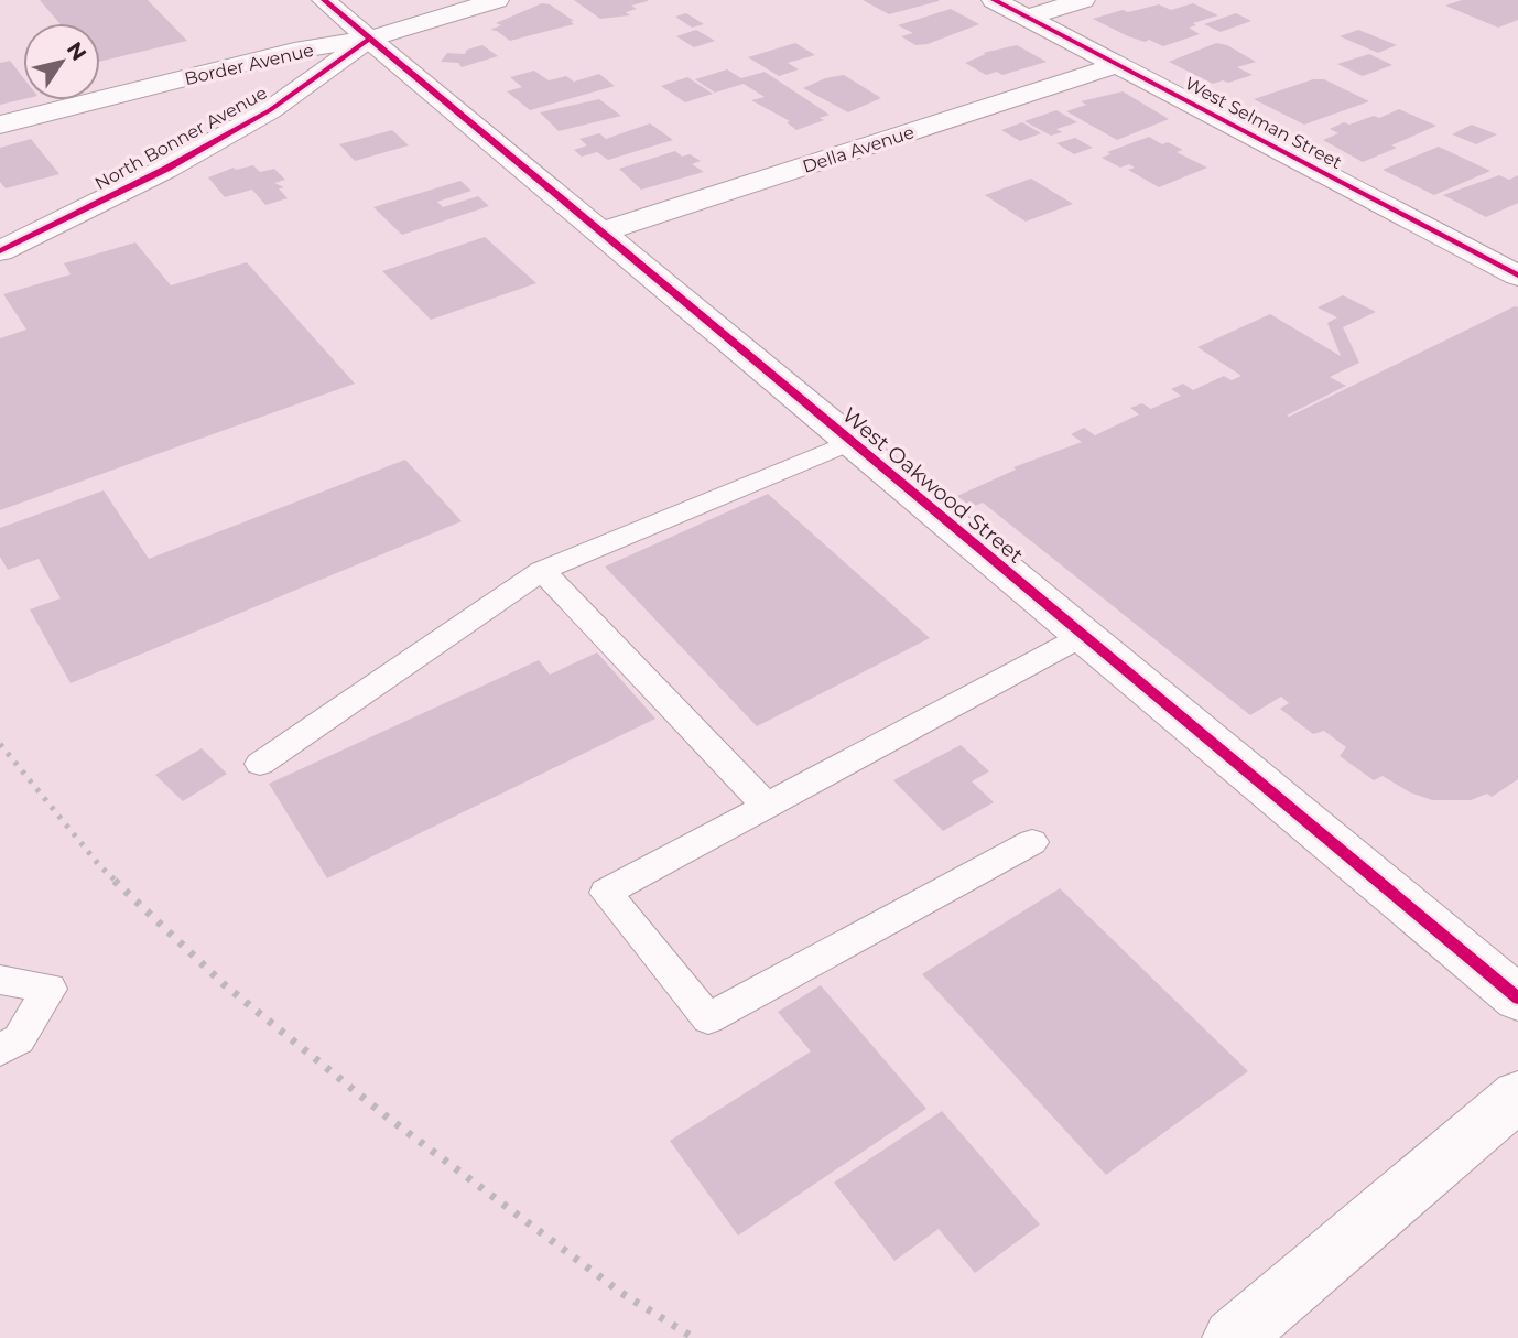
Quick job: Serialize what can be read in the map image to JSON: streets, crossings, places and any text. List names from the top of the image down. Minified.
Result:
{"streets":{"street":["Border Avenue","West Selman Street","North Bonner Avenue","Della Avenue","West Oakwood Street"]},"crossings":[["Border Avenue","North Bonner Avenue"],["Border Avenue","West Oakwood Street"],["West Selman Street","Della Avenue"],["North Bonner Avenue","West Oakwood Street"],["Della Avenue","West Oakwood Street"]],"north":"top right"}
